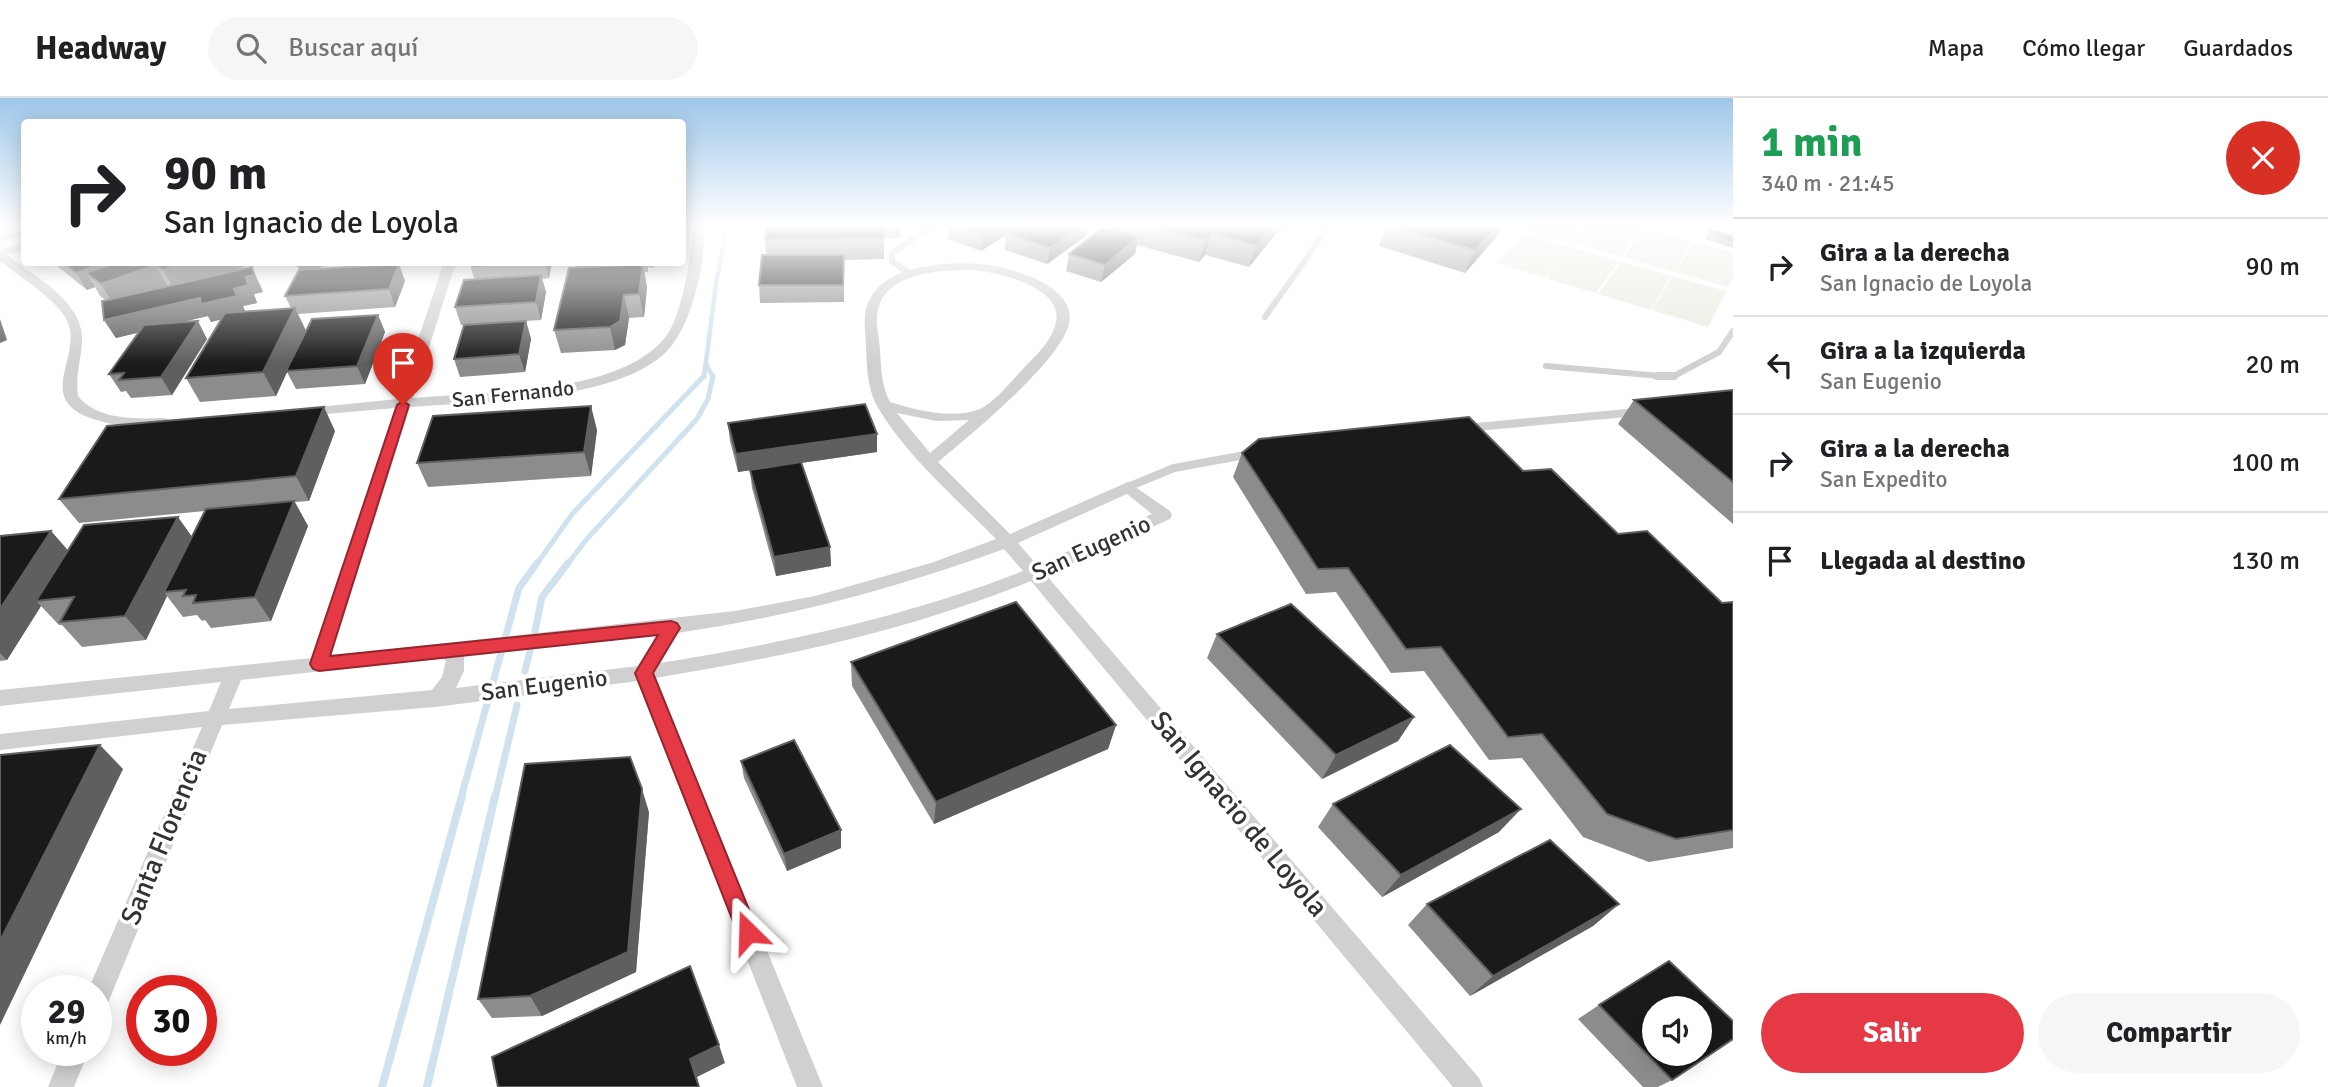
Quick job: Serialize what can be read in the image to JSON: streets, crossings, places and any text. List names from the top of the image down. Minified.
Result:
{"streets":{"street":["San Fernando","San Eugenio","San Ignacio de Loyola","Santa Florencia"]},"crossings":[["San Eugenio","San Ignacio de Loyola"],["San Eugenio","Santa Florencia"]],"page":{"header":"Headway","search":"Buscar aquí","nav":["Mapa","Cómo llegar","Guardados"],"heading":["1 min","340 m · 21:45"],"turn":["90 m","San Ignacio de Loyola"],"list":[{"name":"Gira a la derecha","note":"San Ignacio de Loyola","value":"90 m"},{"name":"Gira a la izquierda","note":"San Eugenio","value":"20 m"},{"name":"Gira a la derecha","note":"San Expedito","value":"100 m"},{"name":"Llegada al destino","value":"130 m"}],"speed":"29 km/h","limit":"30","buttons":["Salir","Compartir"]}}
